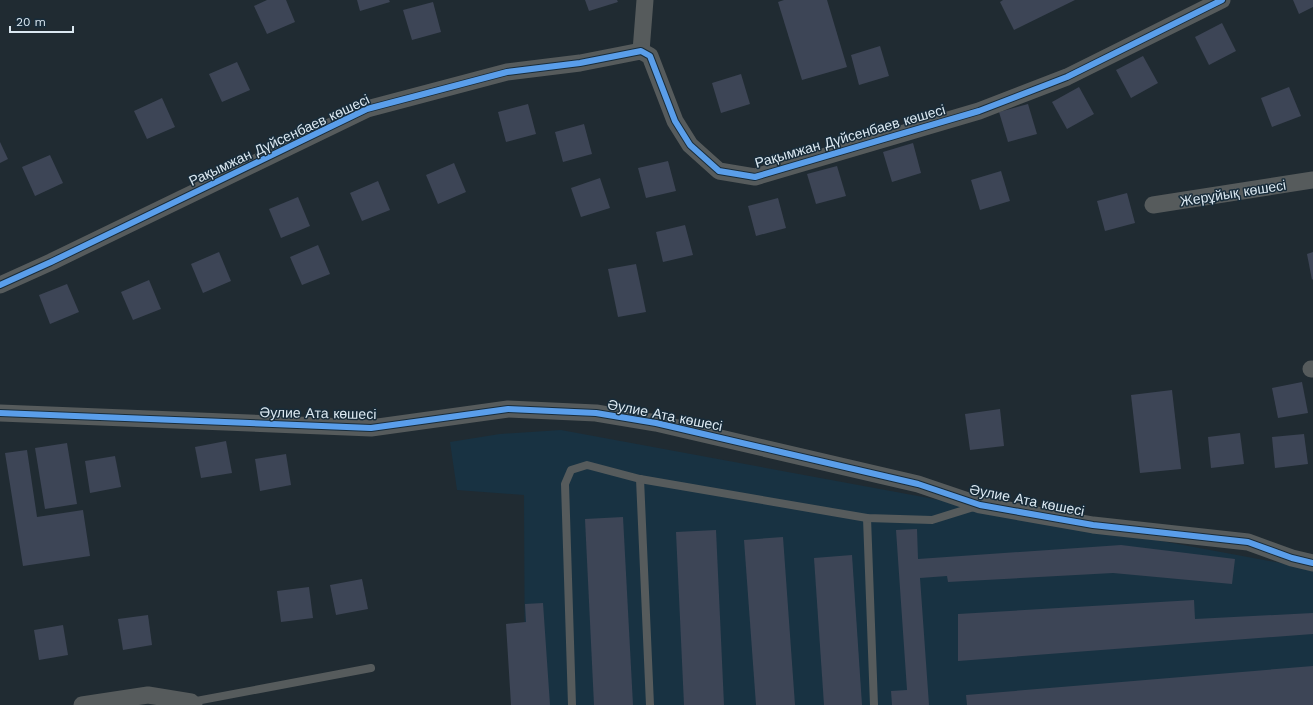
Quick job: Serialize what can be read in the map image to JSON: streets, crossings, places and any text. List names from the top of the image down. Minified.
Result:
{"streets":{"street":["Рақымжан Дүйсенбаев көшесі","Жерұйық көшесі","Әулие Ата көшесі"]},"scale_bar":"20 m"}
